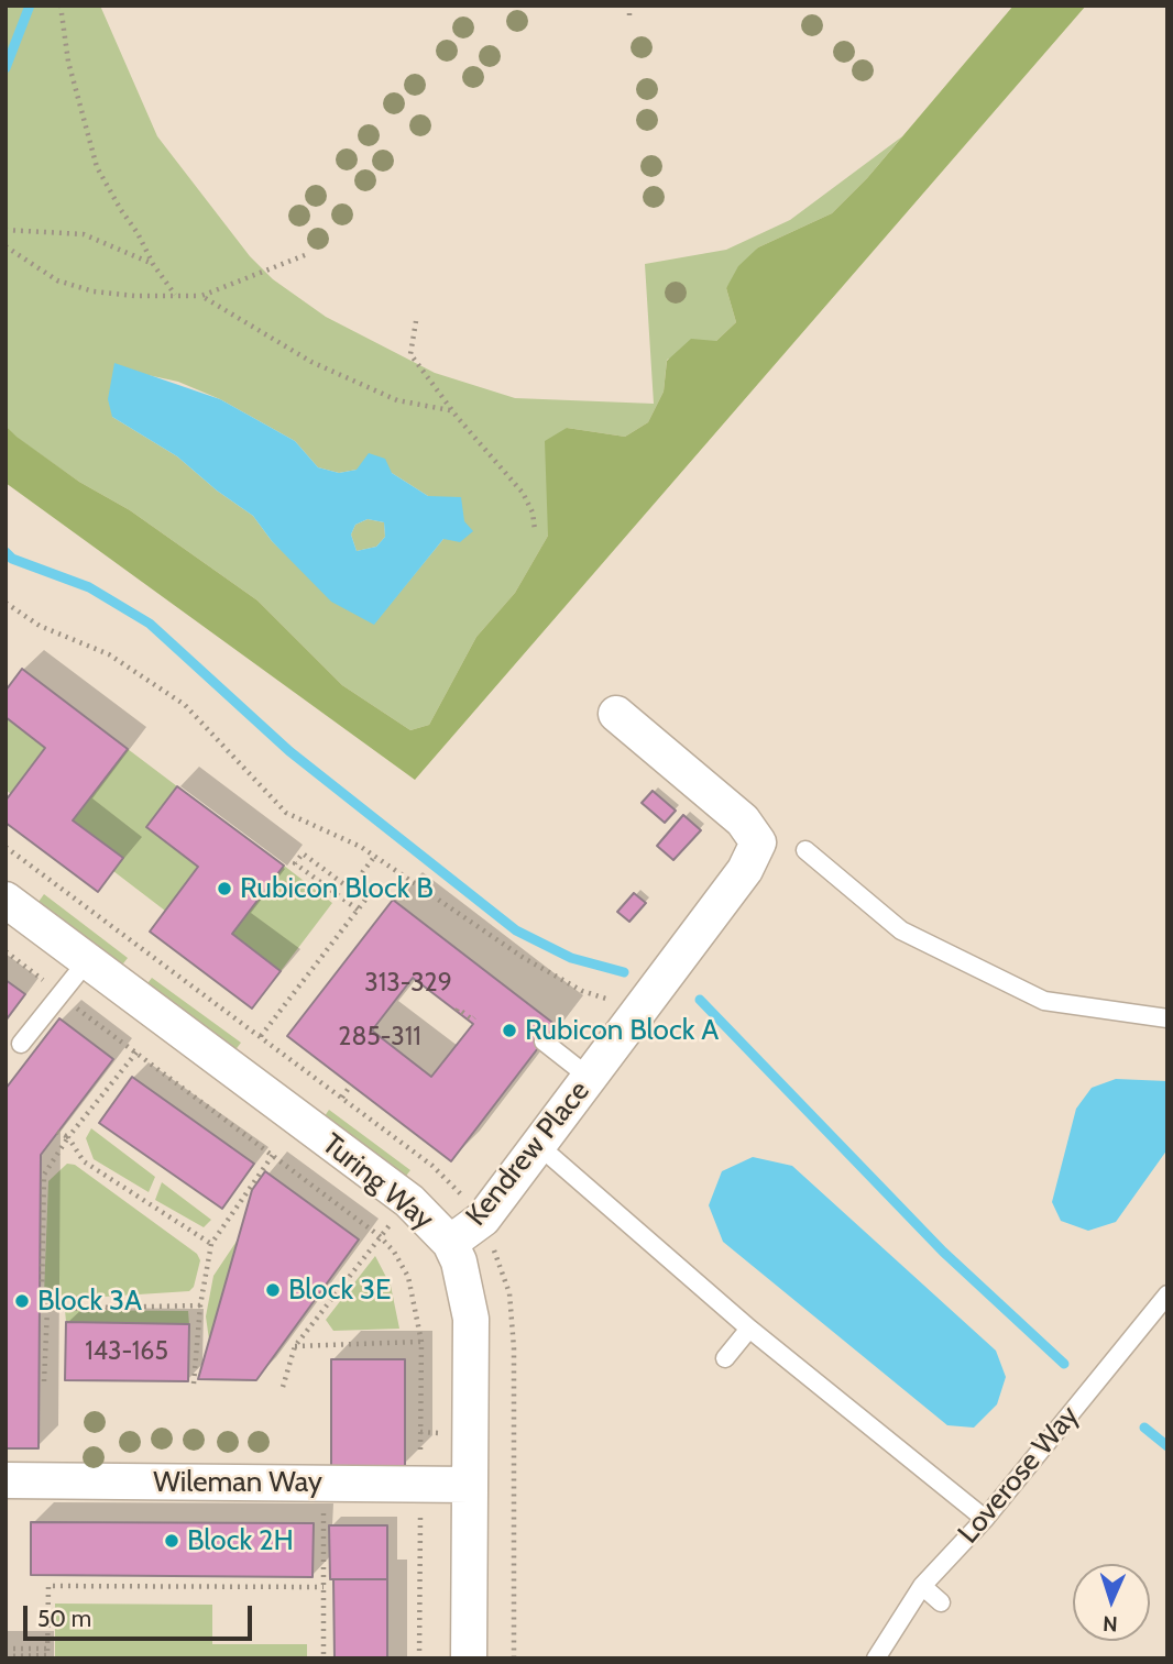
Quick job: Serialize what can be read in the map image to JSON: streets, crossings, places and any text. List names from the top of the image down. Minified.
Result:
{"streets":{"street":["Kendrew Place","Turing Way","Wileman Way"],"lane":["Loverose Way"]},"crossings":[["Kendrew Place","Turing Way"],["Turing Way","Wileman Way"]],"places":["Rubicon Block B","Rubicon Block A","Block 3E","Block 3A","Block 2H"],"house_numbers":["313-329","285-311","143-165"],"scale_bar":"50 m","north":"bottom"}
